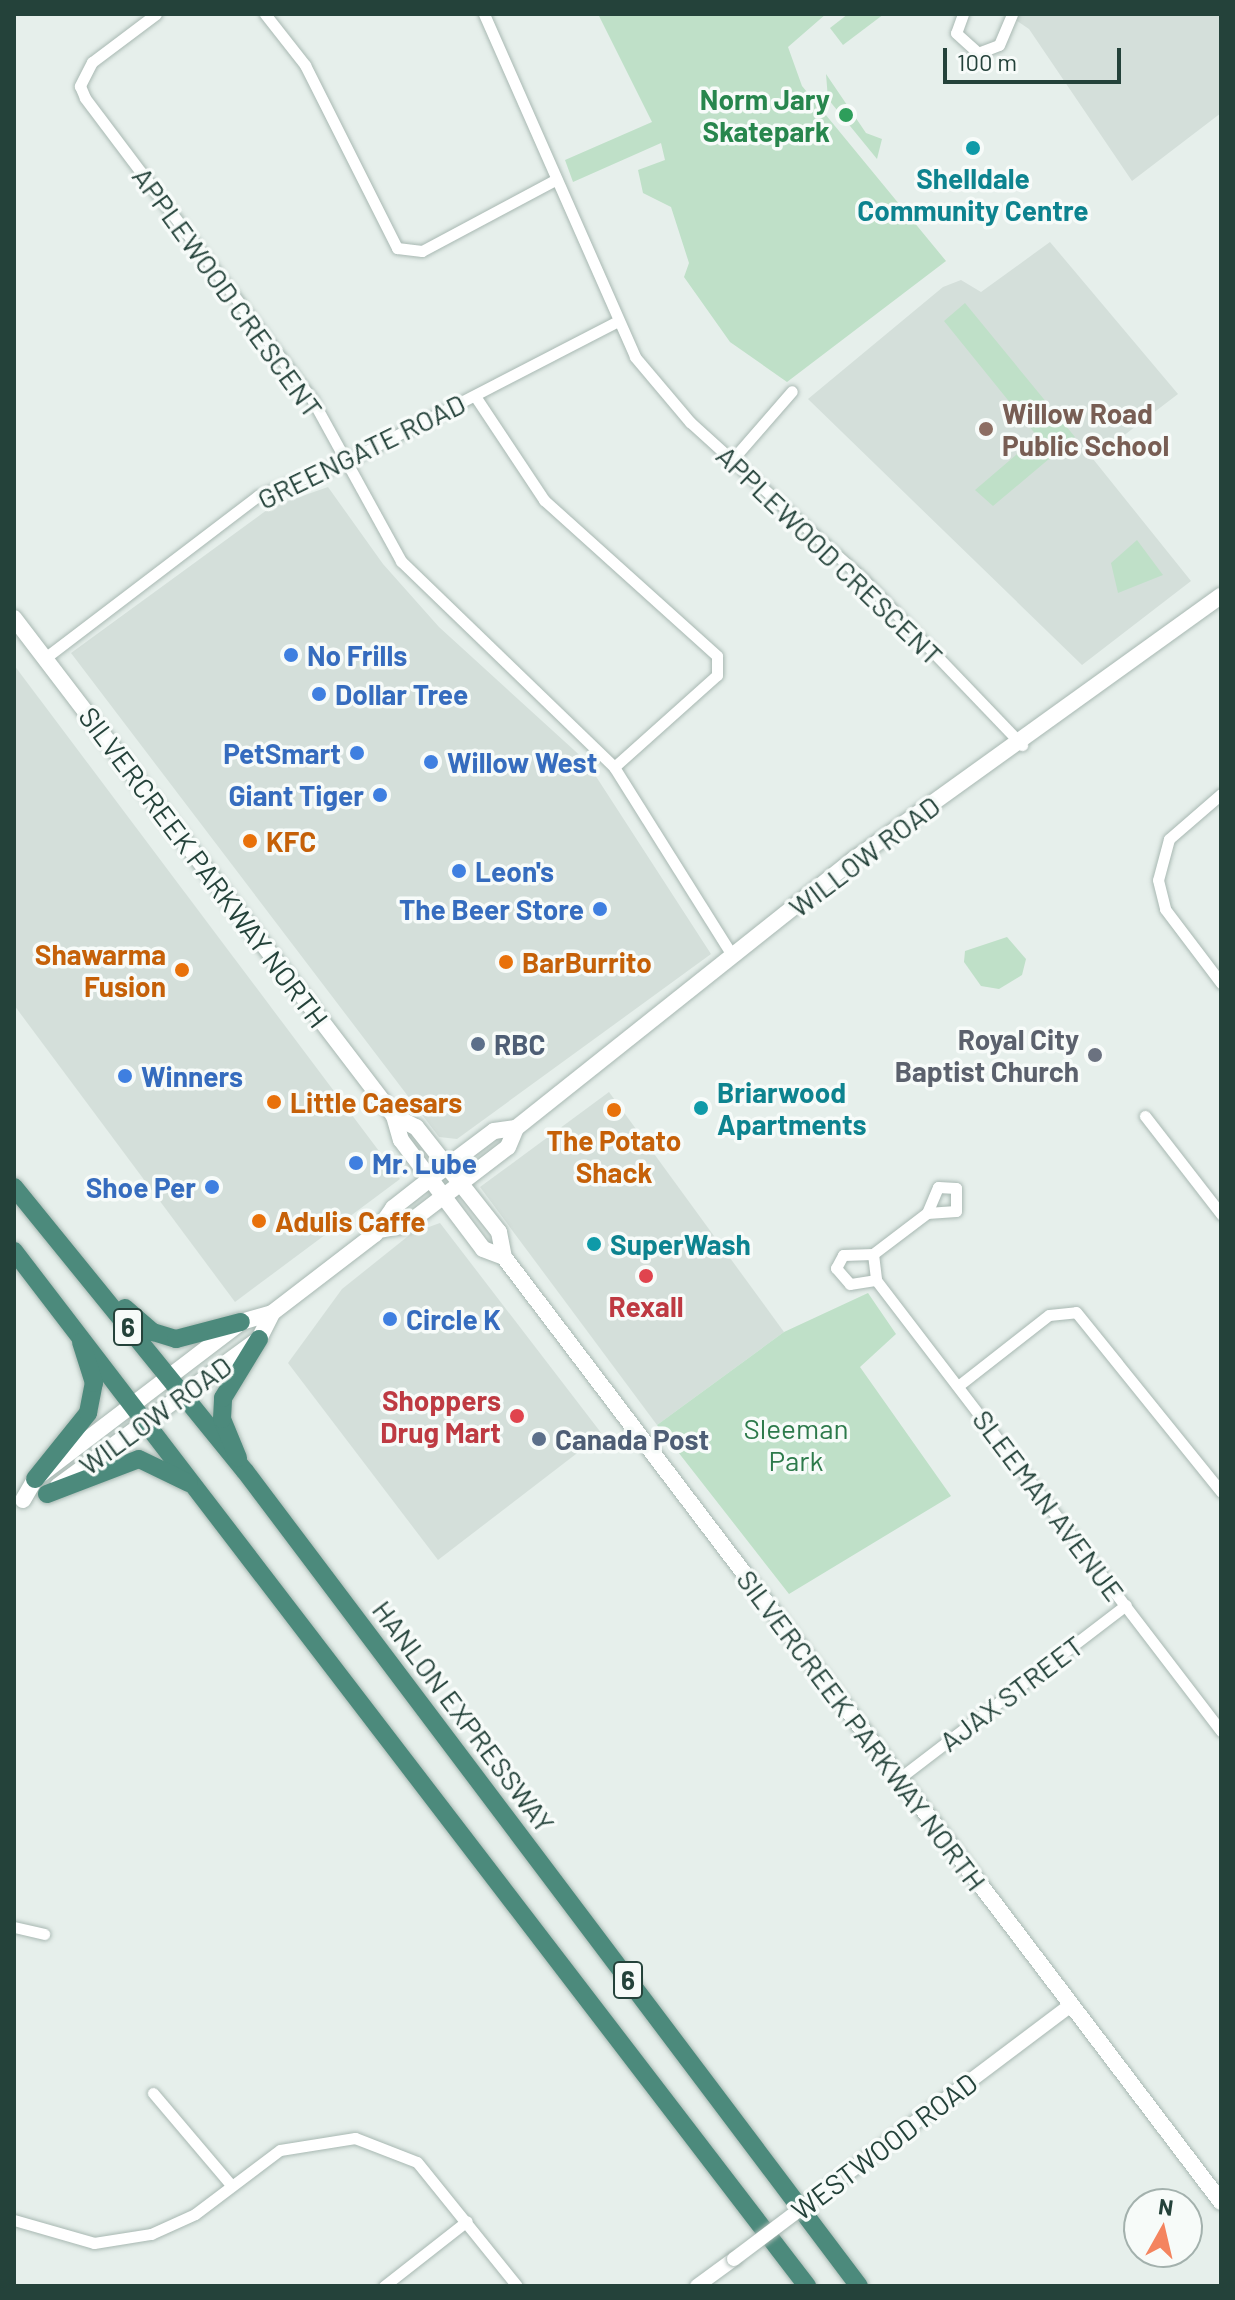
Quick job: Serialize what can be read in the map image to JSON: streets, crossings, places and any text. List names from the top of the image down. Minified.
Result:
{"streets":{"highway":["6","HANLON EXPRESSWAY"],"main road":["WILLOW ROAD","SILVERCREEK PARKWAY NORTH"],"street":["APPLEWOOD CRESCENT","GREENGATE ROAD","SLEEMAN AVENUE","AJAX STREET","WESTWOOD ROAD"]},"crossings":[["APPLEWOOD CRESCENT","GREENGATE ROAD"],["APPLEWOOD CRESCENT","WILLOW ROAD"],["GREENGATE ROAD","SILVERCREEK PARKWAY NORTH"],["WILLOW ROAD","SILVERCREEK PARKWAY NORTH"],["WILLOW ROAD","6"],["WILLOW ROAD","HANLON EXPRESSWAY"],["SILVERCREEK PARKWAY NORTH","AJAX STREET"],["SILVERCREEK PARKWAY NORTH","WESTWOOD ROAD"],["SLEEMAN AVENUE","AJAX STREET"]],"parks":["Sleeman Park"],"places":["Norm Jary Skatepark","Shelldale Community Centre","Willow Road Public School","No Frills","Dollar Tree","PetSmart","Willow West","Giant Tiger","KFC","Leon's","The Beer Store","BarBurrito","Shawarma Fusion","RBC","Royal City Baptist Church","Winners","Little Caesars","Briarwood Apartments","The Potato Shack","Mr. Lube","Shoe Per","Adulis Caffe","SuperWash","Rexall","Circle K","Shoppers Drug Mart","Canada Post"],"scale_bar":"100 m","north":"top"}
